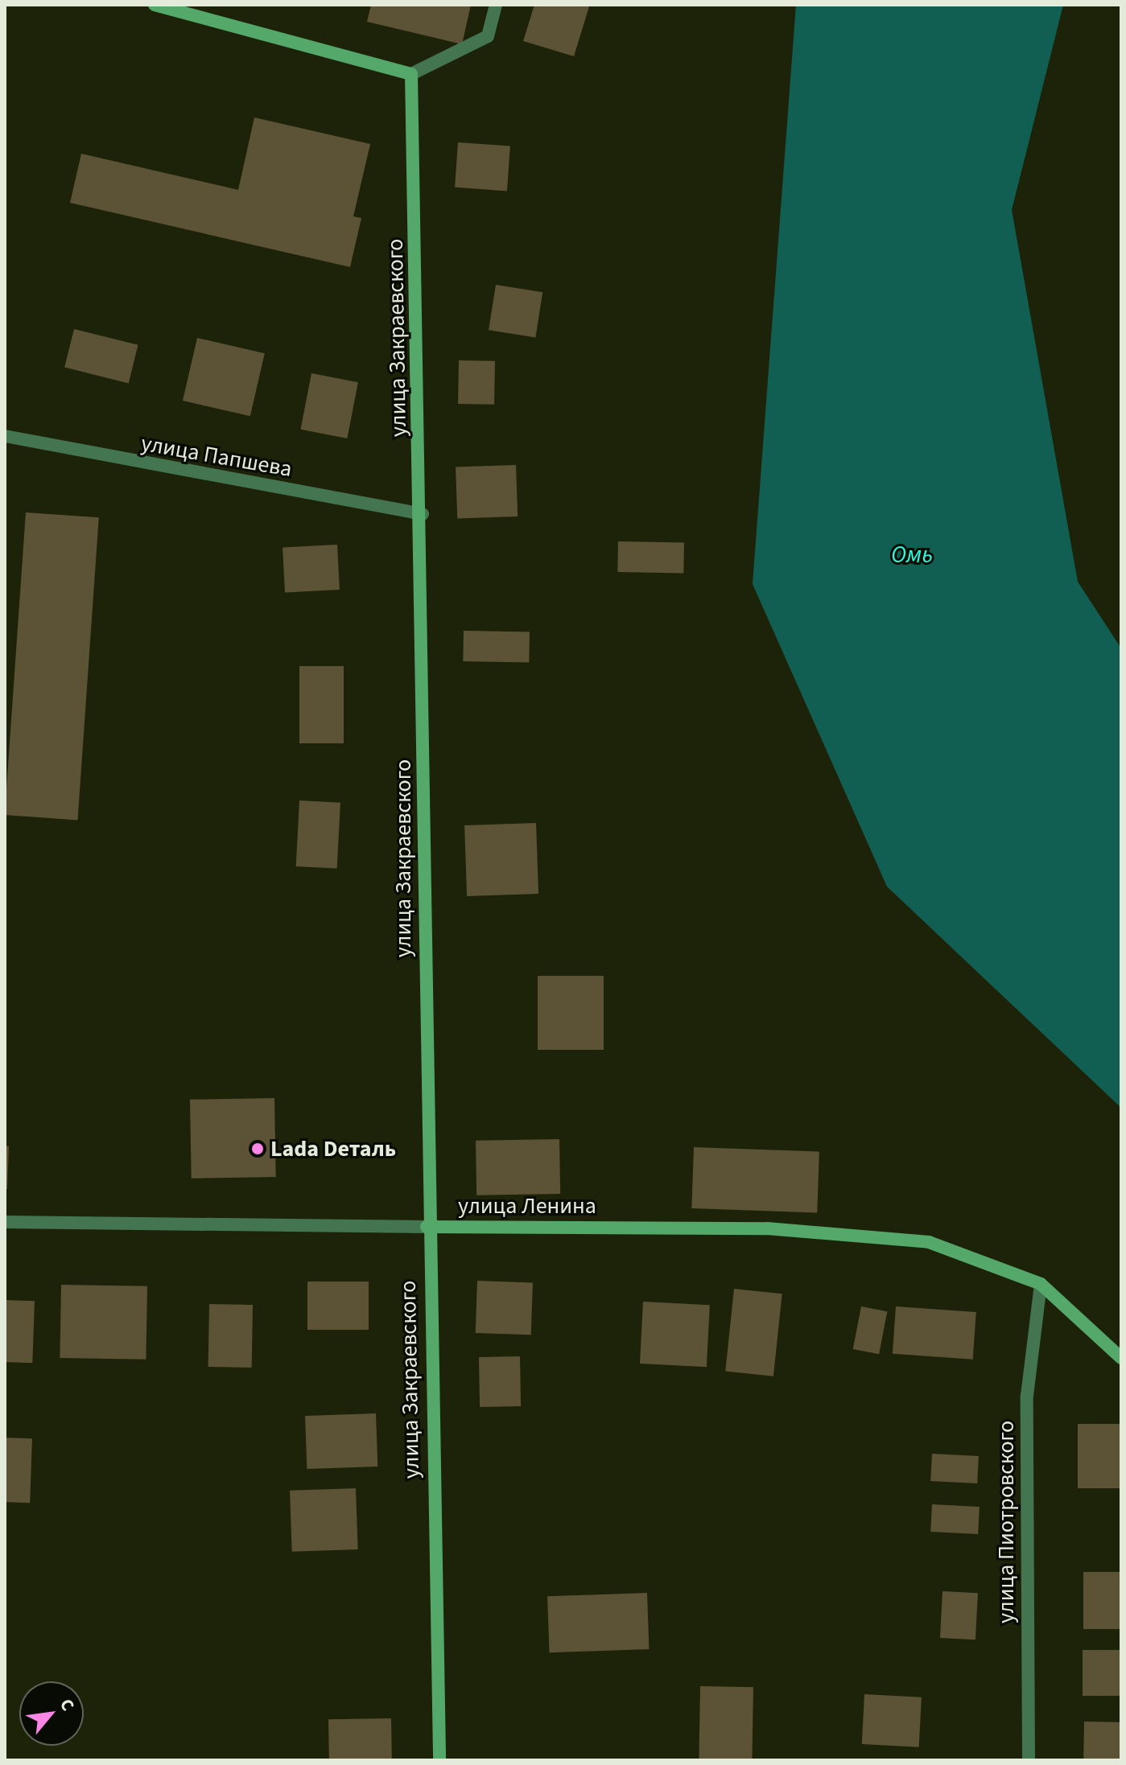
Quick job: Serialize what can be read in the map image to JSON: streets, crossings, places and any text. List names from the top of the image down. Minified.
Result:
{"streets":{"street":["улица Закраевского","улица Папшева","улица Ленина","улица Пиотровского"]},"crossings":[["улица Закраевского","улица Папшева"],["улица Закраевского","улица Ленина"],["улица Ленина","улица Пиотровского"]],"water":["Омь"],"places":["Lada Dеталь"],"north":"top right"}
